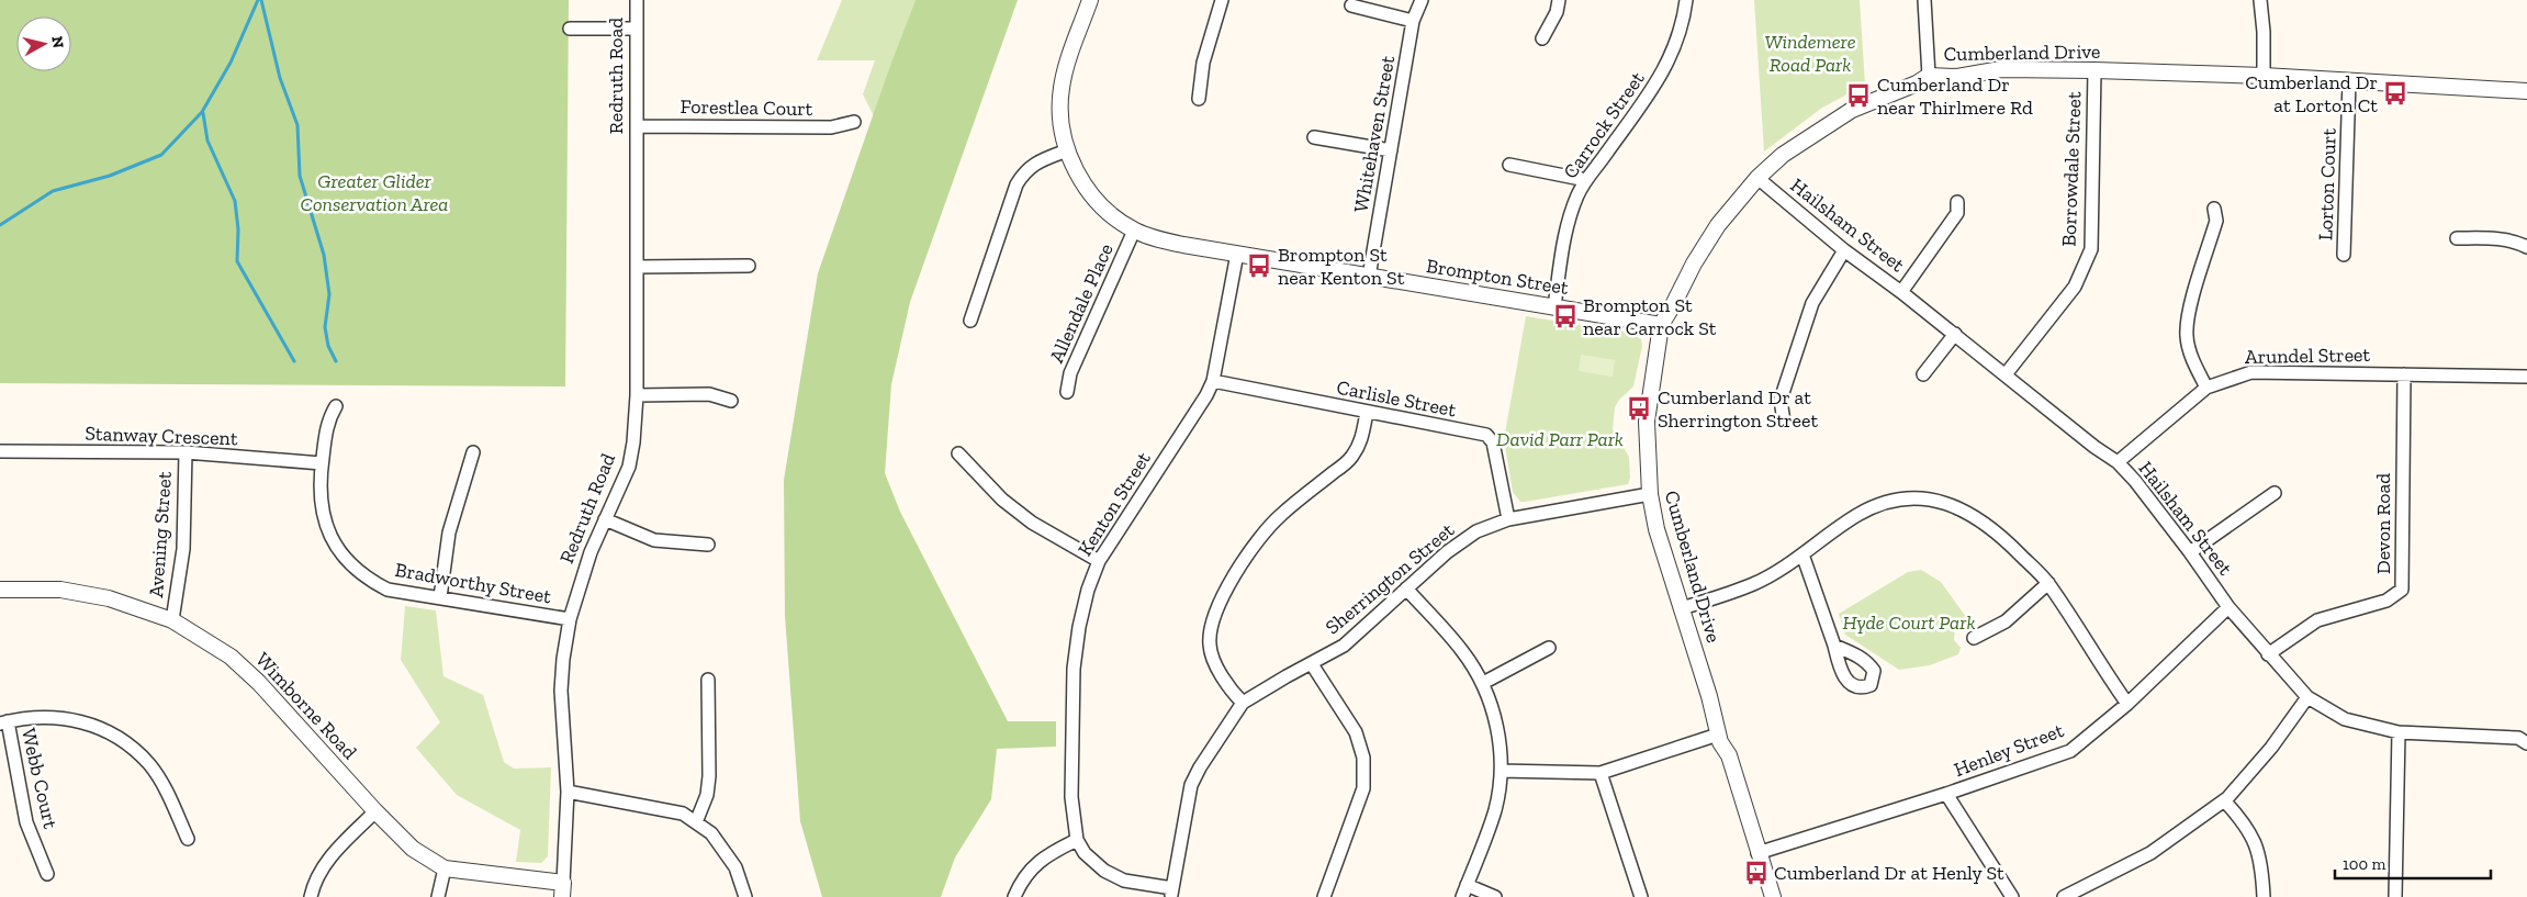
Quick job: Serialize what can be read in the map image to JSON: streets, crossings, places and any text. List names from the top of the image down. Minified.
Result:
{"streets":{"street":["Cumberland Drive","Redruth Road","Forestlea Court","Carrock Street","Whitehaven Street","Borrowdale Street","Lorton Court","Hailsham Street","Brompton Street","Allendale Place","Arundel Street","Carlisle Street","Stanway Crescent","Kenton Street","Devon Road","Avening Street","Sherrington Street","Bradworthy Street","Wimborne Road","Henley Street","Webb Court"]},"crossings":[["Cumberland Drive","Borrowdale Street"],["Cumberland Drive","Lorton Court"],["Cumberland Drive","Hailsham Street"],["Cumberland Drive","Brompton Street"],["Cumberland Drive","Sherrington Street"],["Cumberland Drive","Henley Street"],["Redruth Road","Forestlea Court"],["Redruth Road","Bradworthy Street"],["Redruth Road","Wimborne Road"],["Carrock Street","Brompton Street"],["Whitehaven Street","Brompton Street"],["Borrowdale Street","Hailsham Street"],["Hailsham Street","Arundel Street"],["Hailsham Street","Devon Road"],["Hailsham Street","Henley Street"],["Brompton Street","Allendale Place"],["Brompton Street","Kenton Street"],["Arundel Street","Devon Road"],["Carlisle Street","Kenton Street"],["Carlisle Street","Sherrington Street"],["Stanway Crescent","Avening Street"],["Stanway Crescent","Bradworthy Street"],["Avening Street","Wimborne Road"]],"parks":["Windemere Road Park","Greater Glider Conservation Area","David Parr Park","Hyde Court Park"],"places":{"bus stop":["Cumberland Dr at Lorton Ct","Cumberland Dr near Thirlmere Rd","Brompton St near Kenton St","Brompton St near Carrock St","Cumberland Dr at Sherrington Street","Cumberland Dr at Henly St"]},"scale_bar":"100 m","north":"right"}
